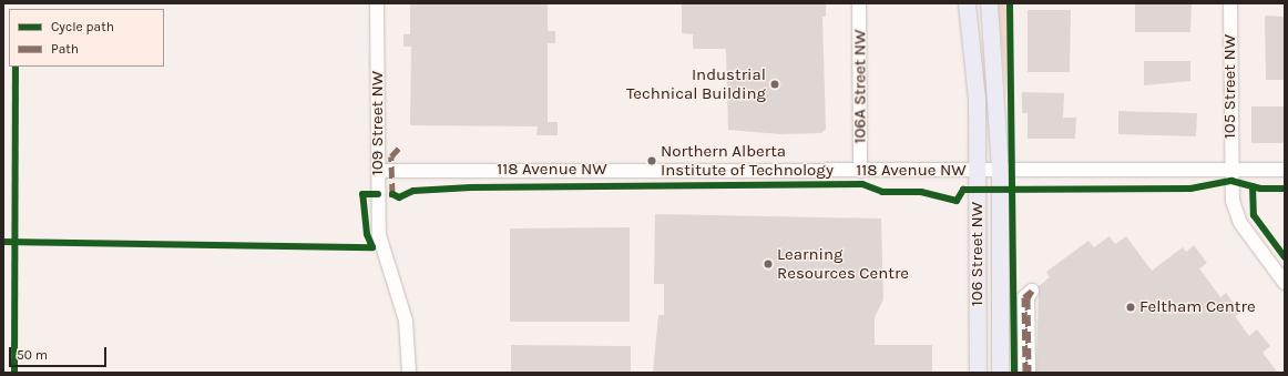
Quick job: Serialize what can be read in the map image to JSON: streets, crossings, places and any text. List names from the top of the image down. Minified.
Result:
{"streets":{"main road":["106 Street NW"],"street":["106A Street NW","105 Street NW","109 Street NW","118 Avenue NW"]},"crossings":[["106A Street NW","118 Avenue NW"],["105 Street NW","118 Avenue NW"],["109 Street NW","118 Avenue NW"],["118 Avenue NW","106 Street NW"]],"places":["Industrial Technical Building","Northern Alberta Institute of Technology","Learning Resources Centre","Feltham Centre"],"legend":["Cycle path","Path"],"scale_bar":"50 m"}
